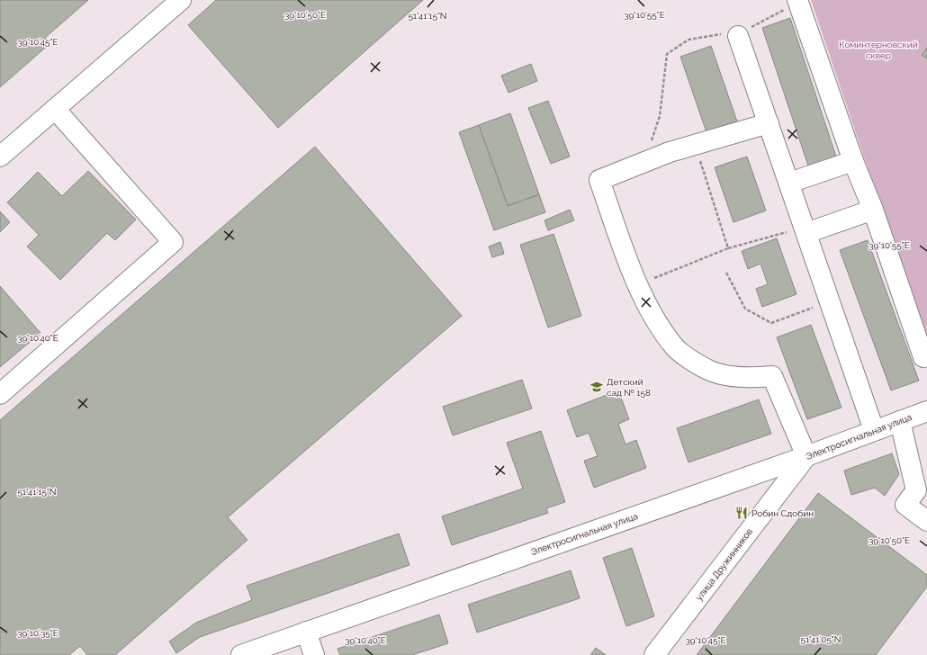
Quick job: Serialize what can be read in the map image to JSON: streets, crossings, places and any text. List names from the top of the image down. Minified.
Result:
{"streets":{"street":["Электросигнальная улица","улица Дружинников"]},"crossings":[["Электросигнальная улица","улица Дружинников"]],"parks":["Коминтерновский сквер"],"places":{"school or university":["Детский сад № 158"],"restaurant":["Робин Сдобин"]},"coordinates":["39°10'50\"E","39°10'55\"E","51°41'15\"N","39°10'45\"E","39°10'40\"E","39°10'35\"E","51°41'05\"N"]}
